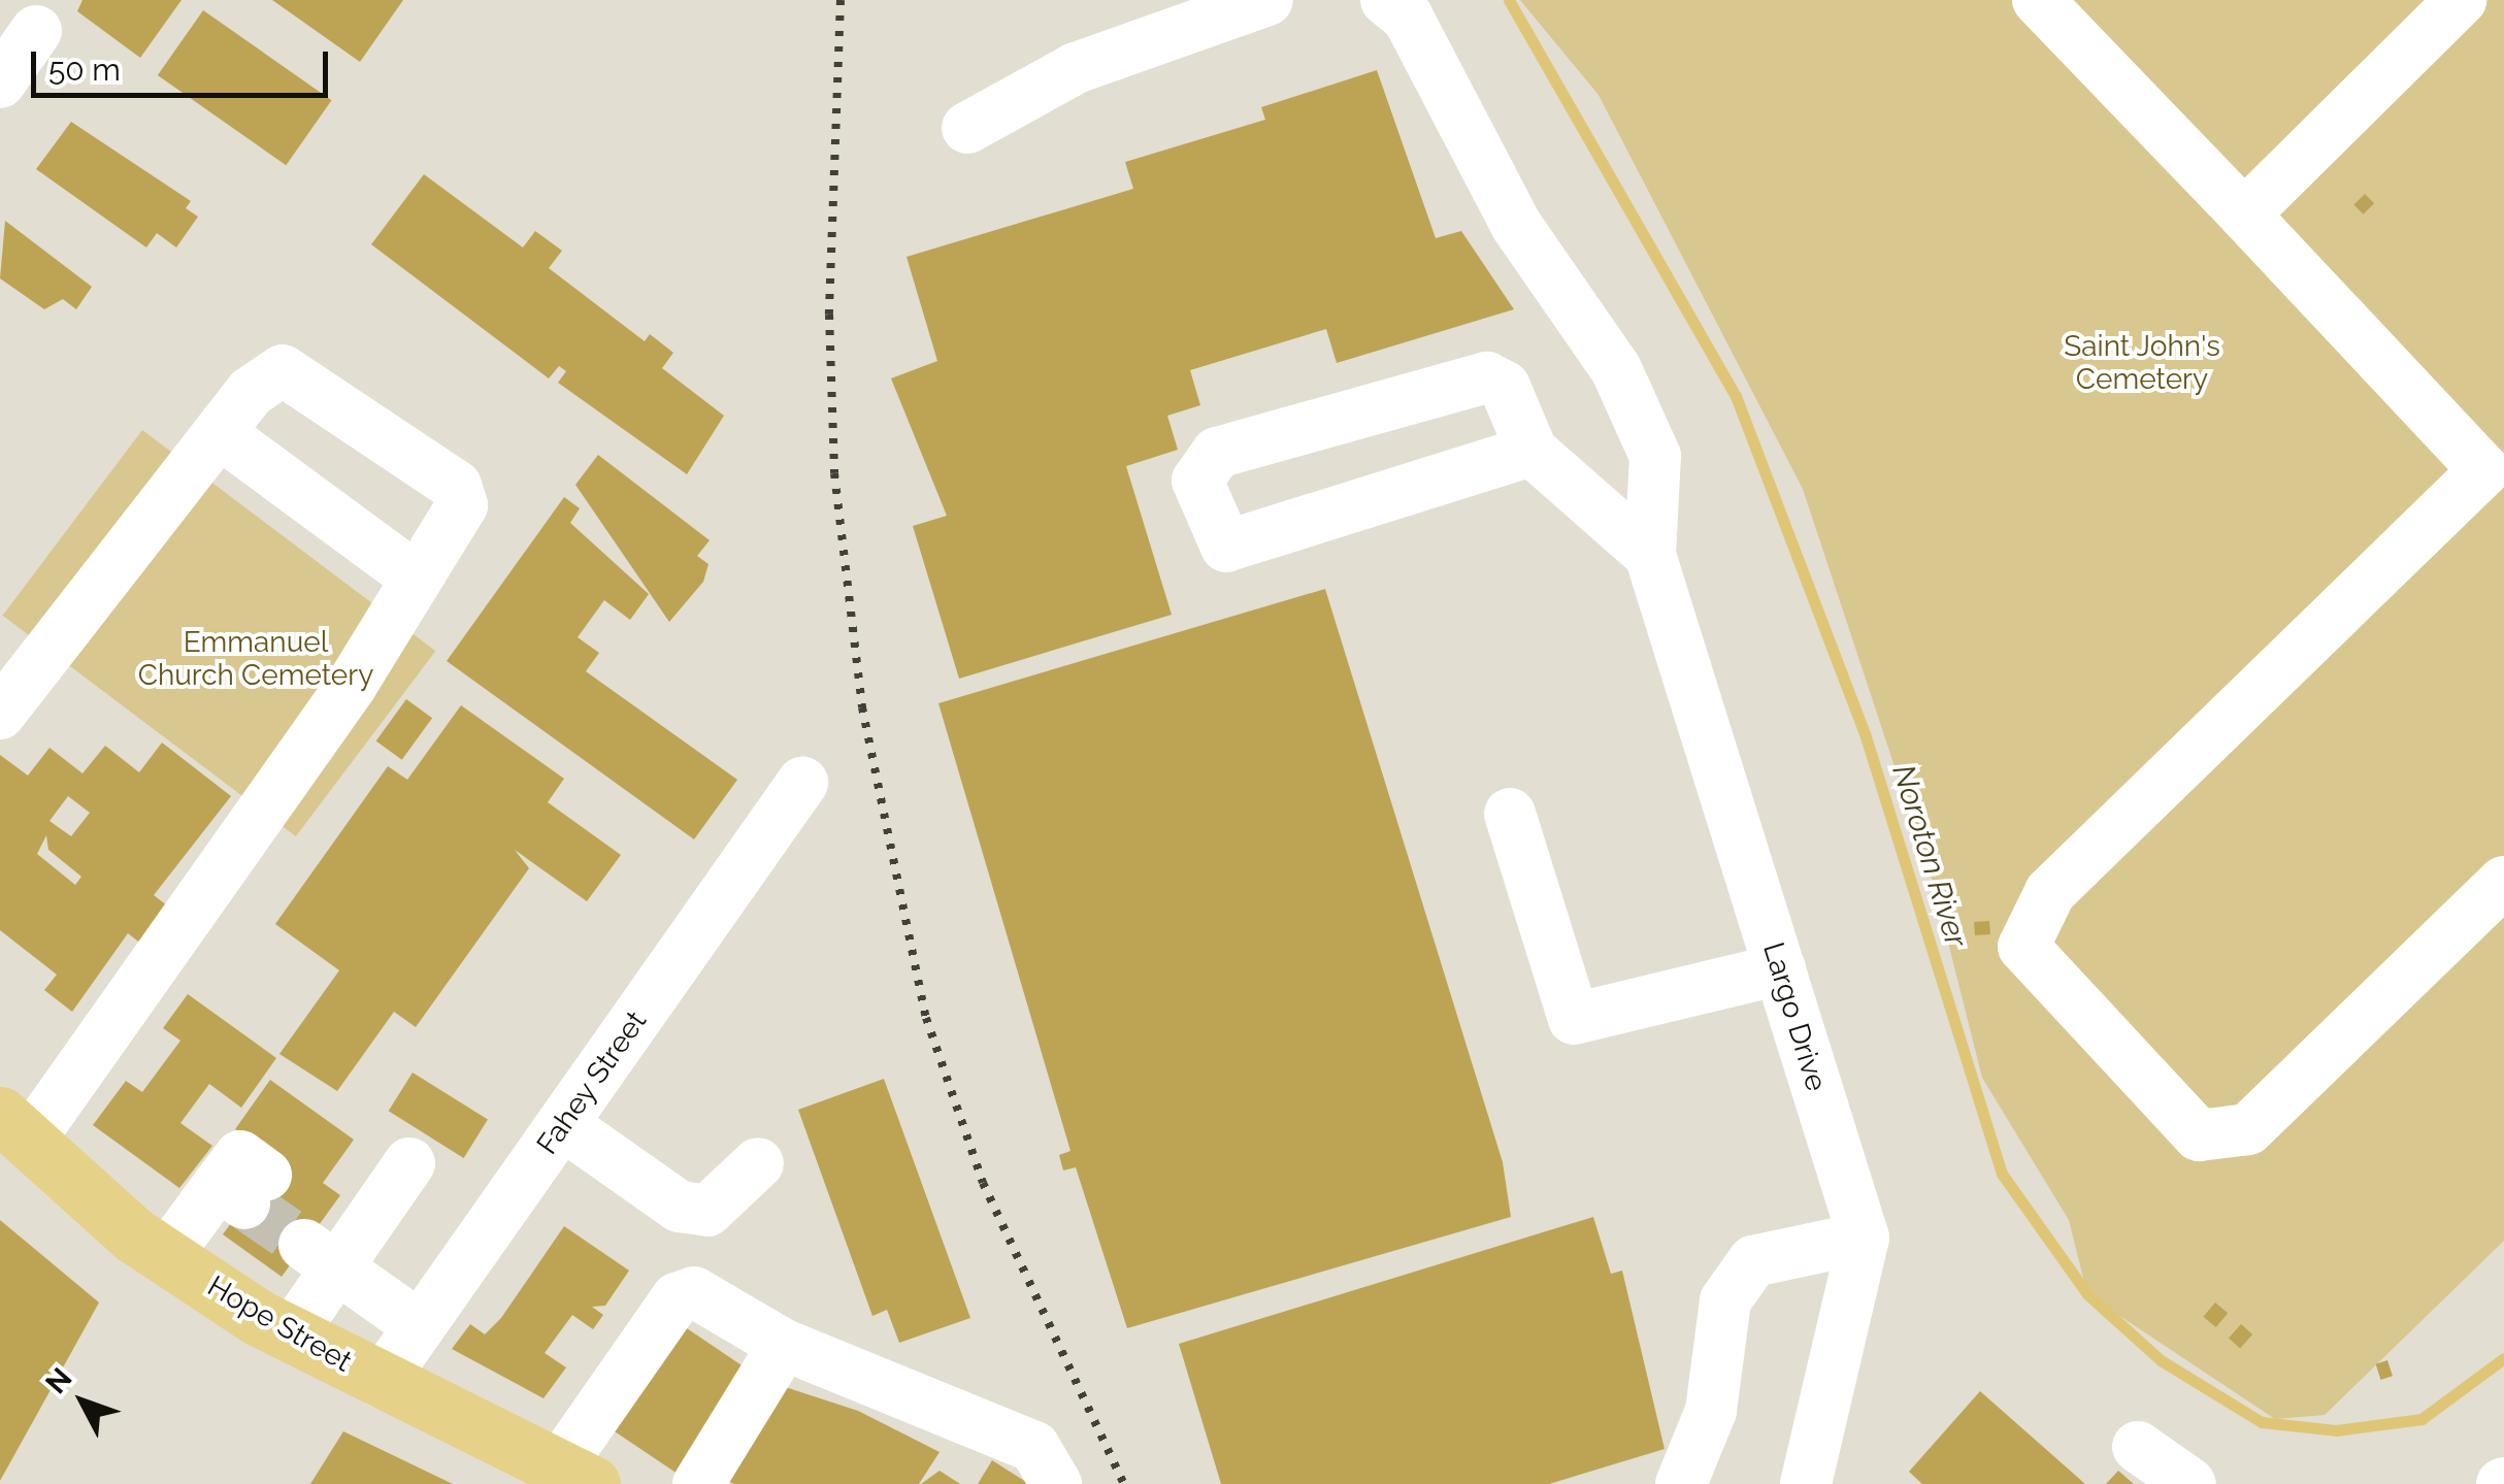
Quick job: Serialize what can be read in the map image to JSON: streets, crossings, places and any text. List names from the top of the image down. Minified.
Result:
{"streets":{"main road":["Hope Street"],"street":["Largo Drive","Fahey Street"]},"crossings":[["Fahey Street","Hope Street"]],"water":["Noroton River"],"parks":["Saint John's Cemetery","Emmanuel Church Cemetery"],"scale_bar":"50 m","north":"top left"}
